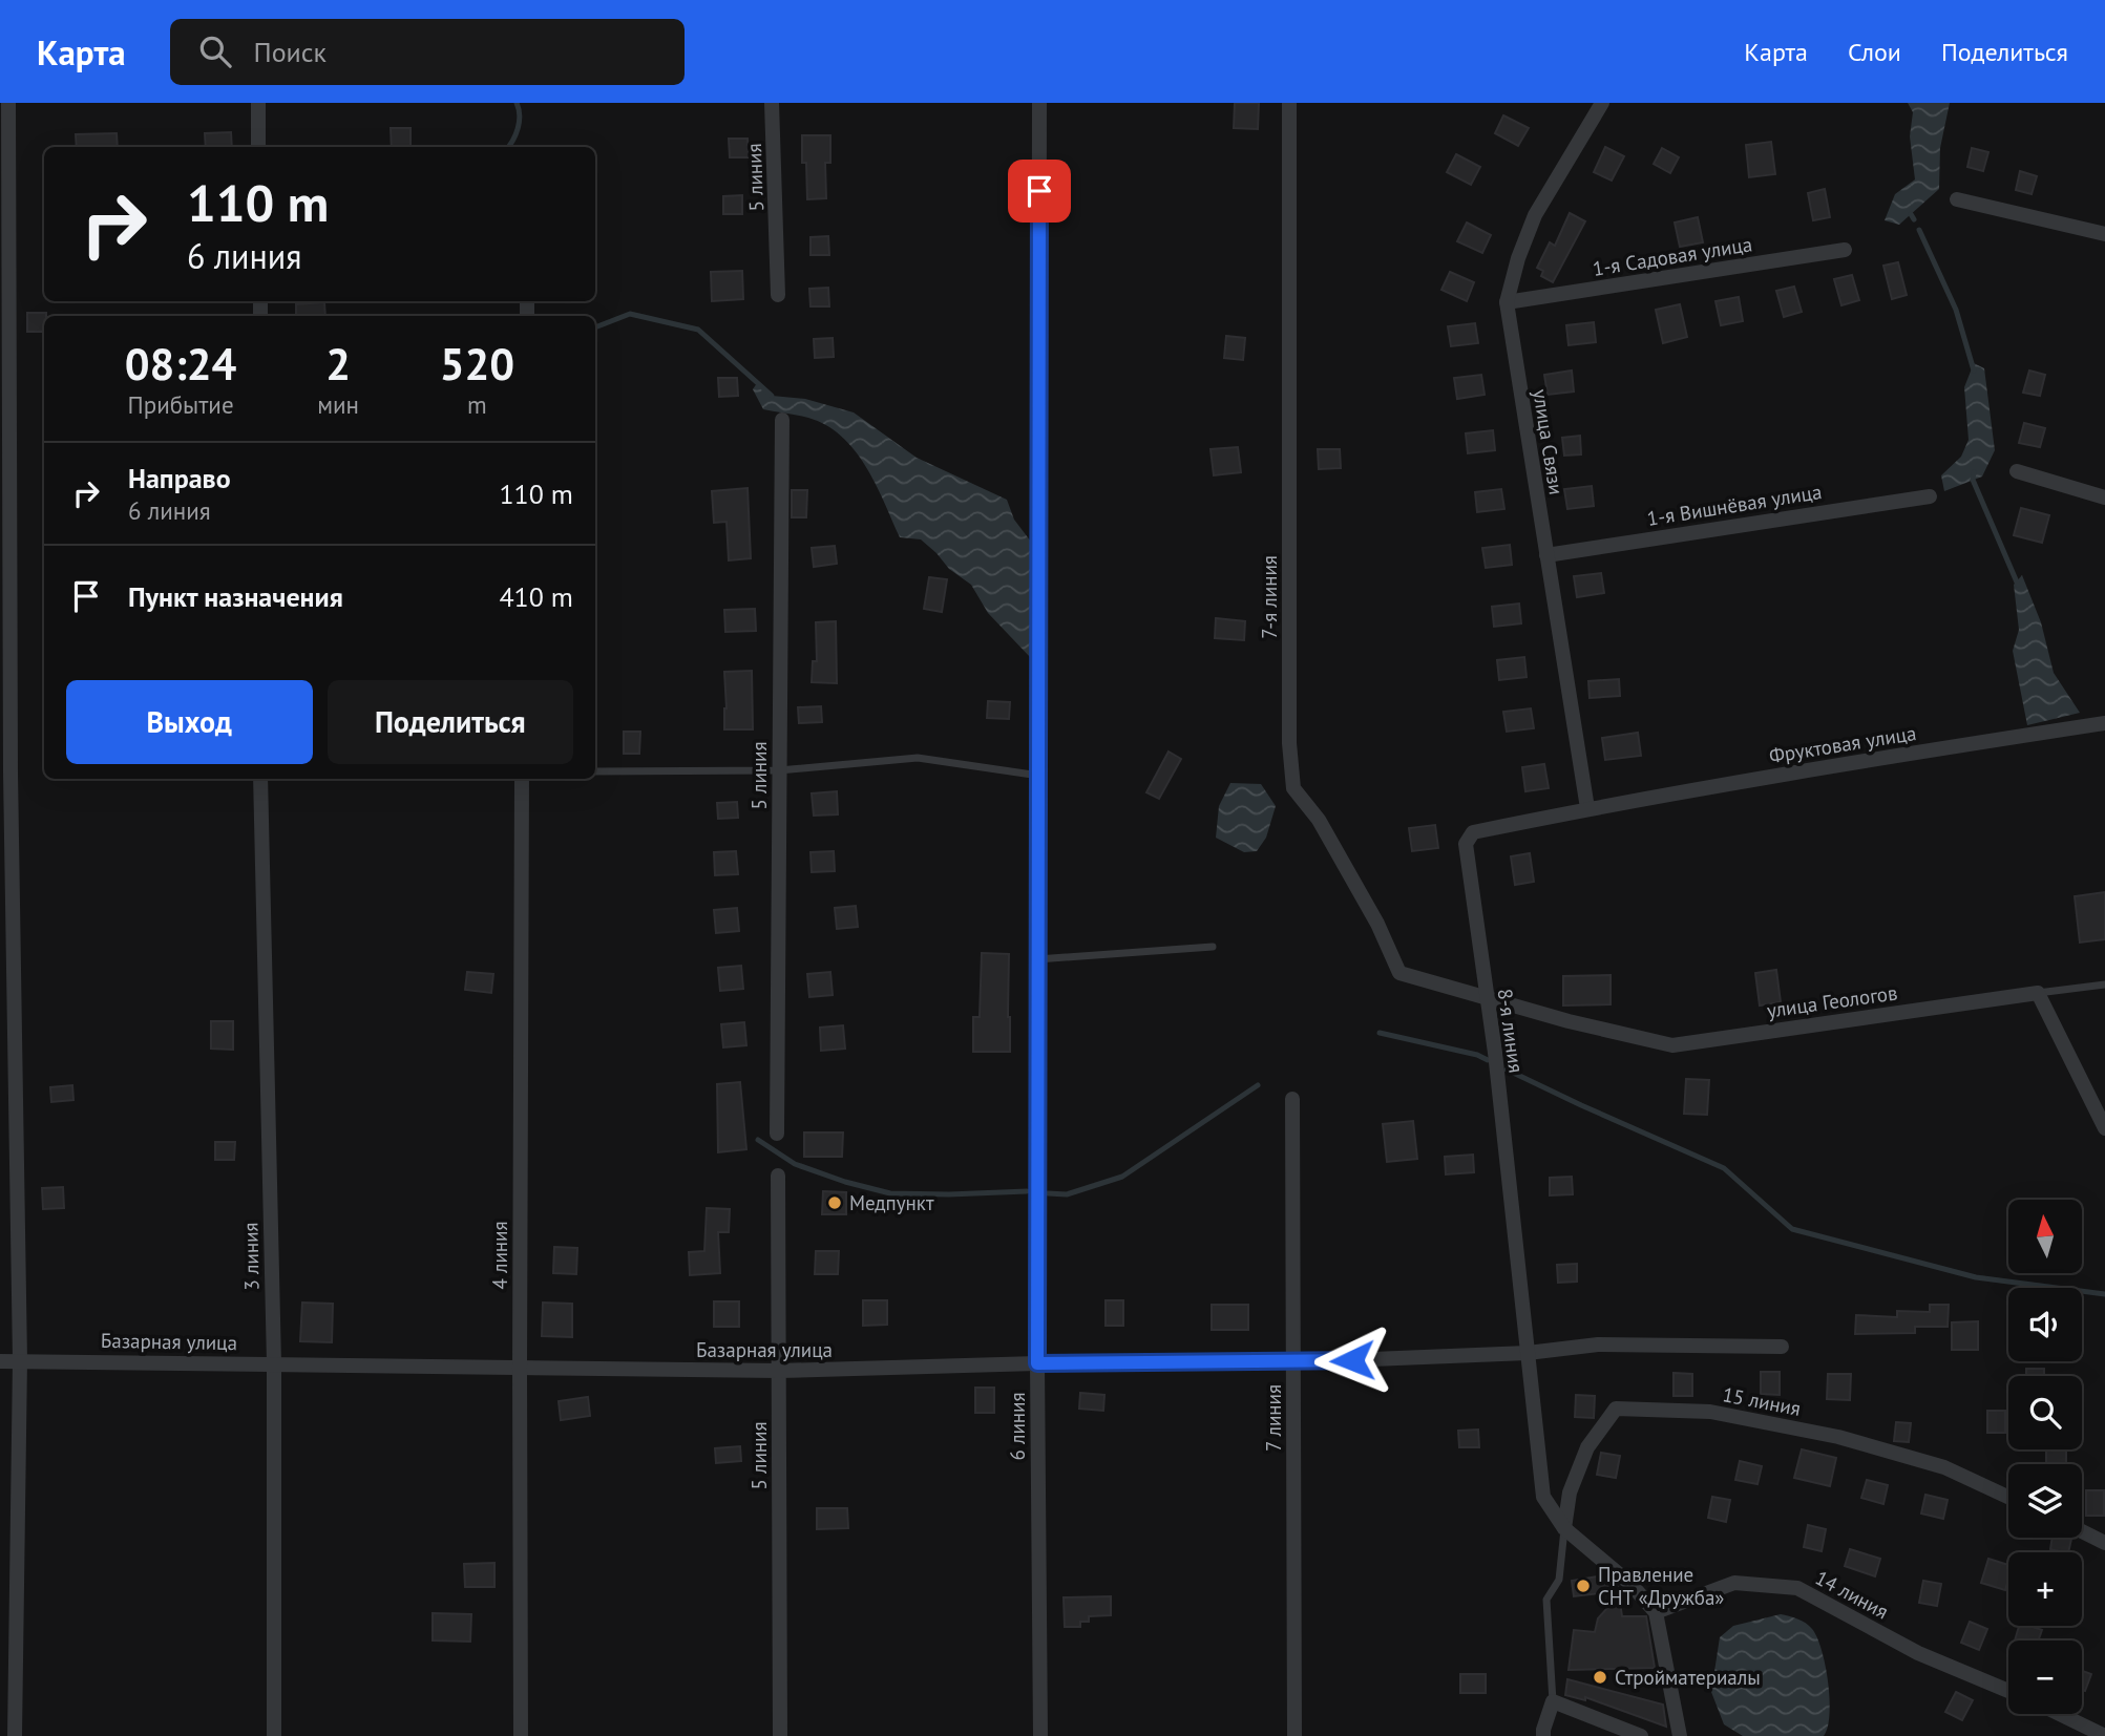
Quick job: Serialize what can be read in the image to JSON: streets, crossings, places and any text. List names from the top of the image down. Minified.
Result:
{"streets":{"street":["5 линия","1-я Садовая улица","улица Связи","1-я Вишнёвая улица","7-я линия","Фруктовая улица","улица Геологов","8-я линия","4 линия","3 линия","Базарная улица","15 линия","7 линия","6 линия","14 линия"]},"crossings":[["5 линия","Базарная улица"],["1-я Садовая улица","улица Связи"],["улица Связи","1-я Вишнёвая улица"],["улица Связи","Фруктовая улица"],["улица Связи","8-я линия"],["7-я линия","улица Геологов"],["7-я линия","8-я линия"],["Фруктовая улица","8-я линия"],["улица Геологов","8-я линия"],["8-я линия","Базарная улица"],["8-я линия","15 линия"],["8-я линия","14 линия"],["4 линия","Базарная улица"],["3 линия","Базарная улица"],["Базарная улица","7 линия"],["Базарная улица","6 линия"]],"places":["Медпункт","Правление СНТ «Дружба»","Стройматериалы"],"north":"top","page":{"header":"Карта","search":"Поиск","nav":["Карта","Слои","Поделиться"],"turn":["110 m","6 линия"],"eta":["08:24","Прибытие","2","мин","520","m"],"list":[{"name":"Направо","note":"6 линия","value":"110 m"},{"name":"Пункт назначения","value":"410 m"}],"buttons":["Выход","Поделиться"],"map_buttons":["+","−"]}}
